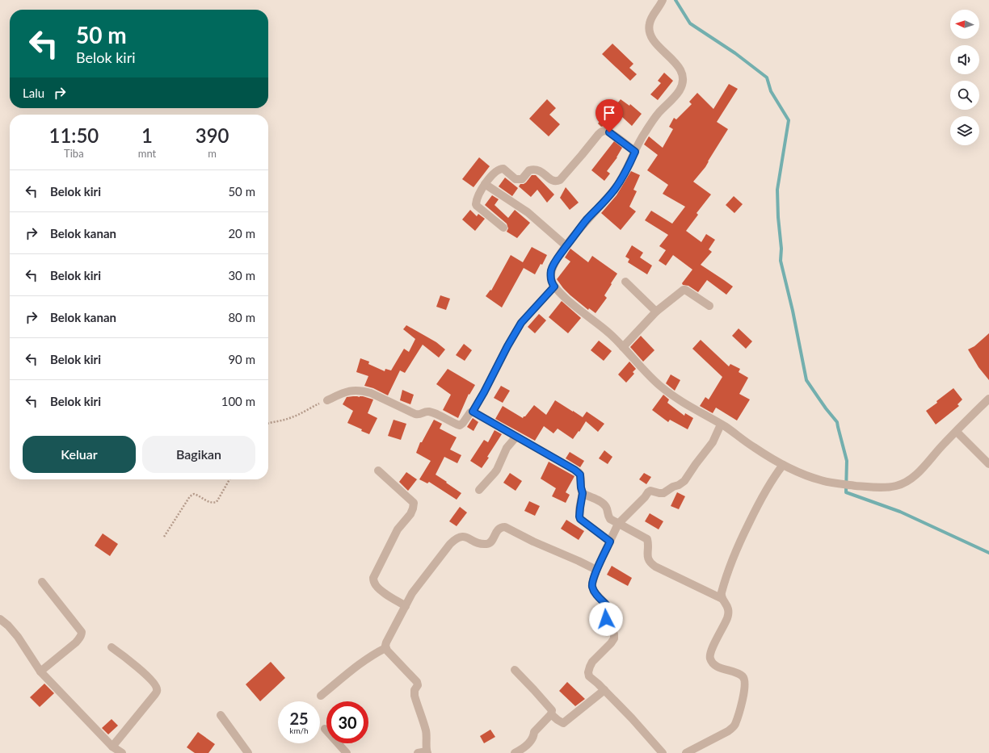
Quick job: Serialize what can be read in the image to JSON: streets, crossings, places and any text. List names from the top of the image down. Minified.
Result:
{"north":"left","page":{"turn":["50 m","Belok kiri"],"then":"Lalu","eta":["11:50","Tiba","1","mnt","390","m"],"list":[{"name":"Belok kiri","value":"50 m"},{"name":"Belok kanan","value":"20 m"},{"name":"Belok kiri","value":"30 m"},{"name":"Belok kanan","value":"80 m"},{"name":"Belok kiri","value":"90 m"},{"name":"Belok kiri","value":"100 m"}],"buttons":["Keluar","Bagikan"],"speed":"25 km/h","limit":"30"}}
